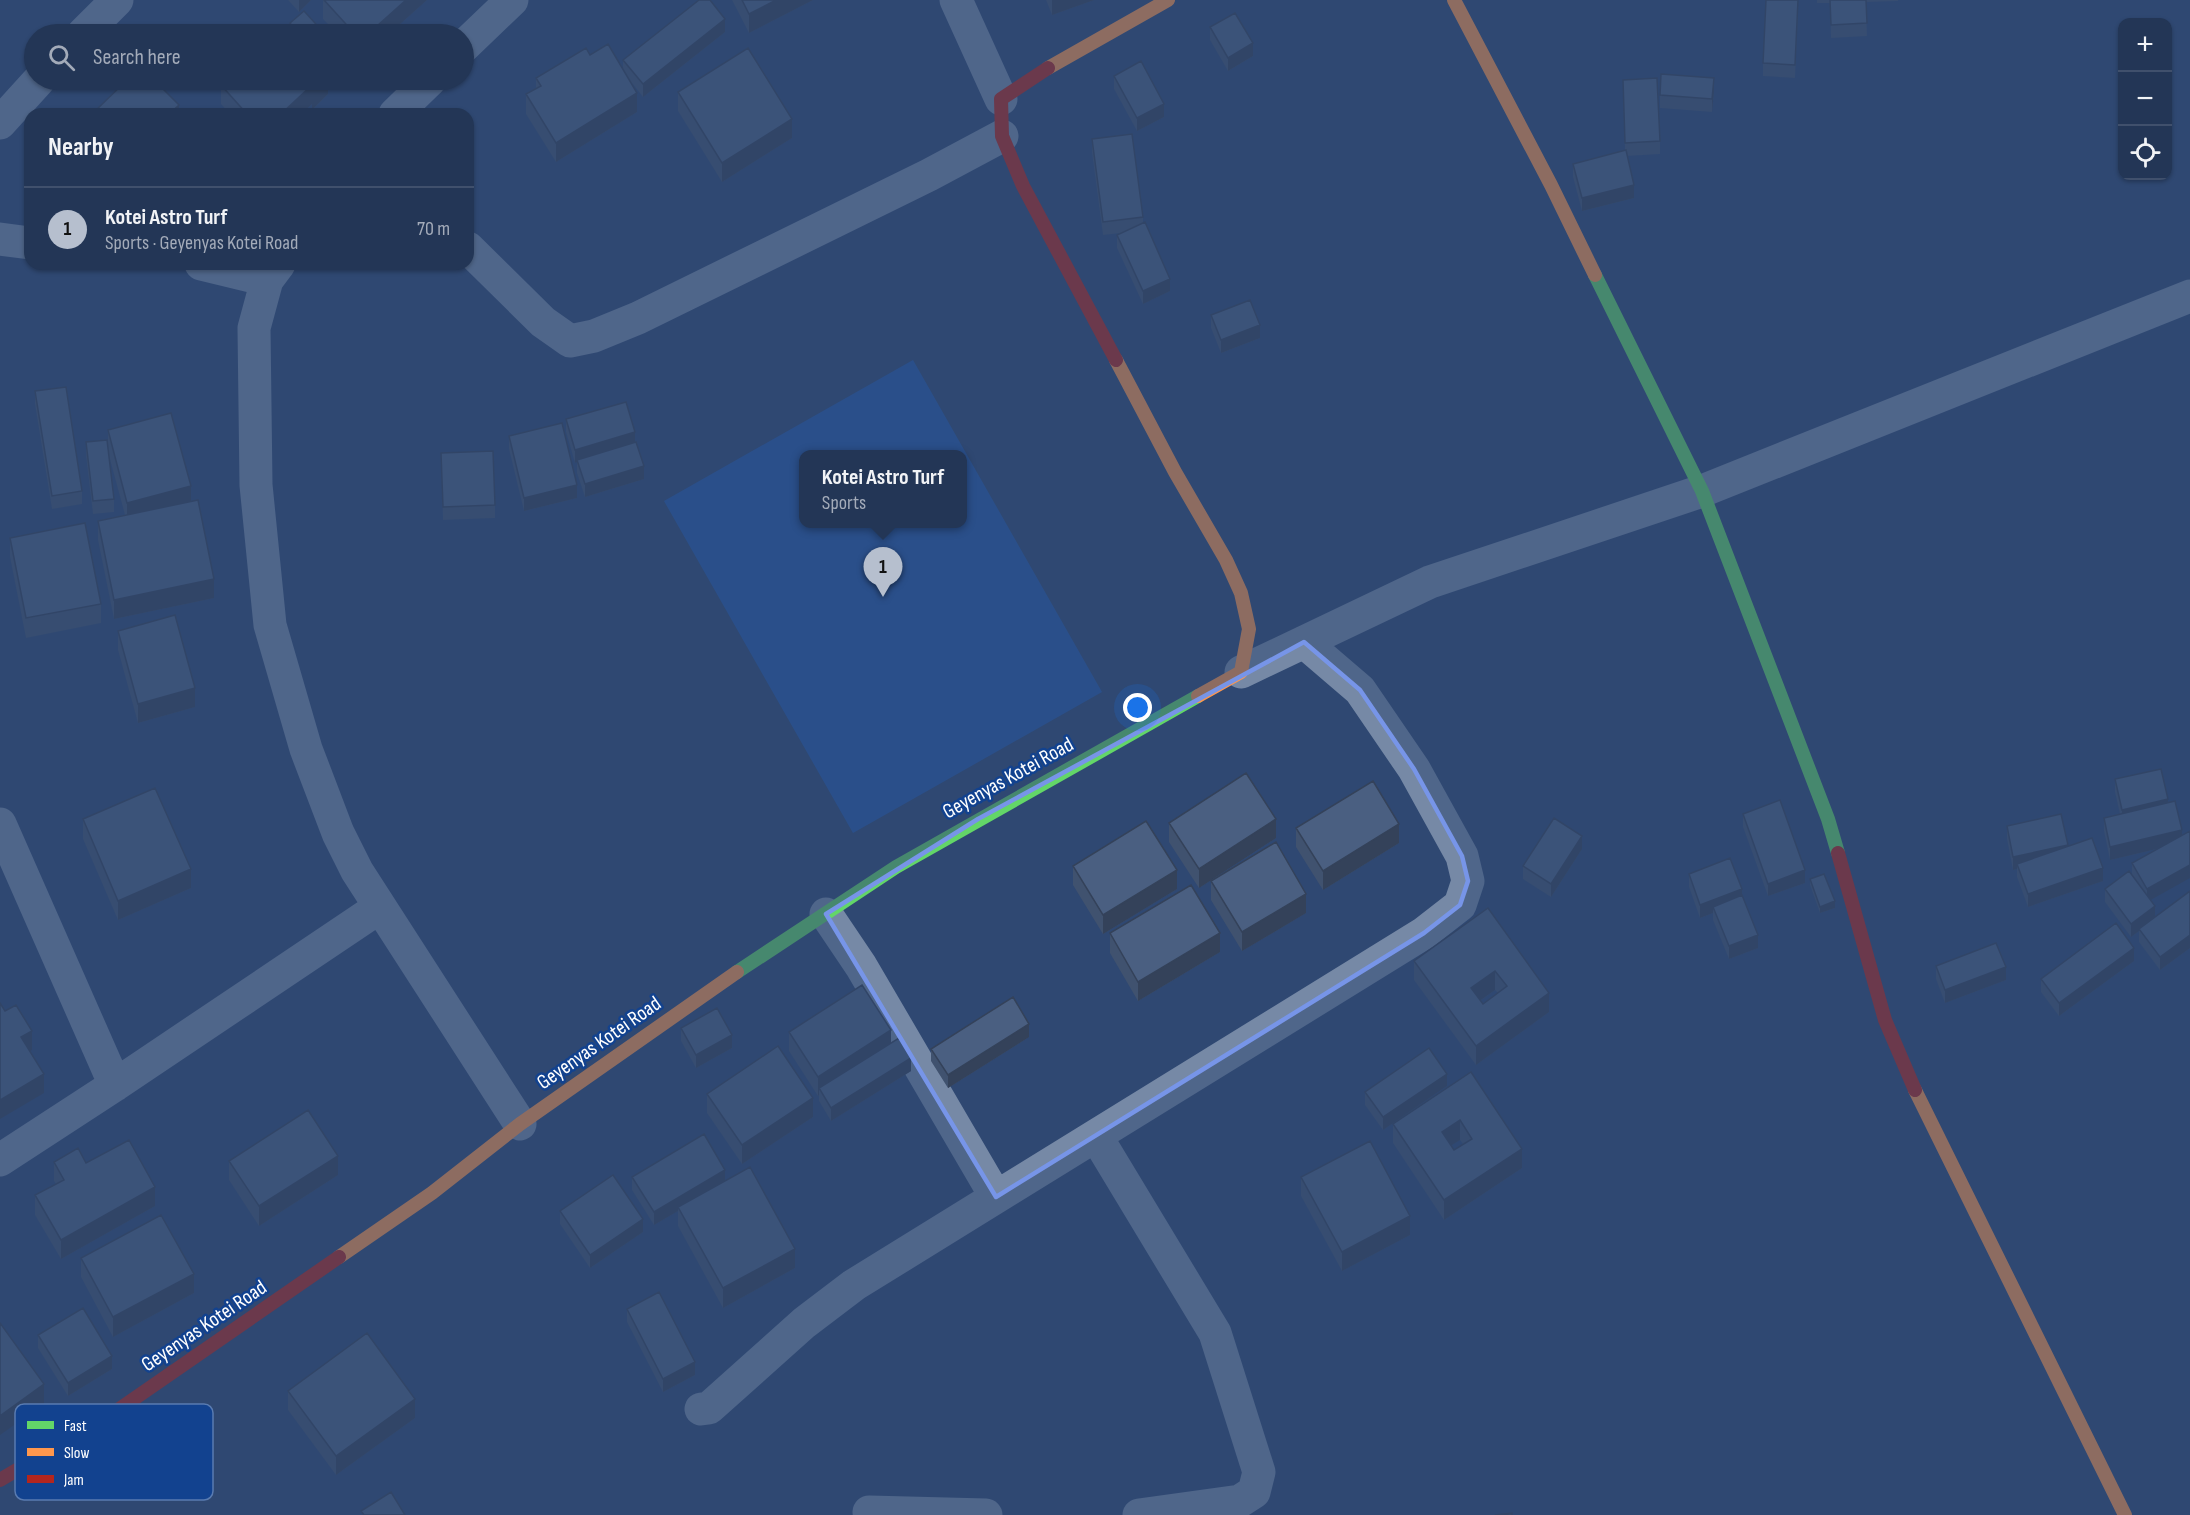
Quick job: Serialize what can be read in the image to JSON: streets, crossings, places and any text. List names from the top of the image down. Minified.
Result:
{"streets":{"street":["Geyenyas Kotei Road"]},"legend":["Fast","Slow","Jam"],"page":{"map_buttons":["+","−"],"search":"Search here","heading":"Nearby","list":[{"mark":"1","name":"Kotei Astro Turf","note":"Sports · Geyenyas Kotei Road","value":"70 m"}],"popup":["Kotei Astro Turf","Sports"],"pins":"1"}}
